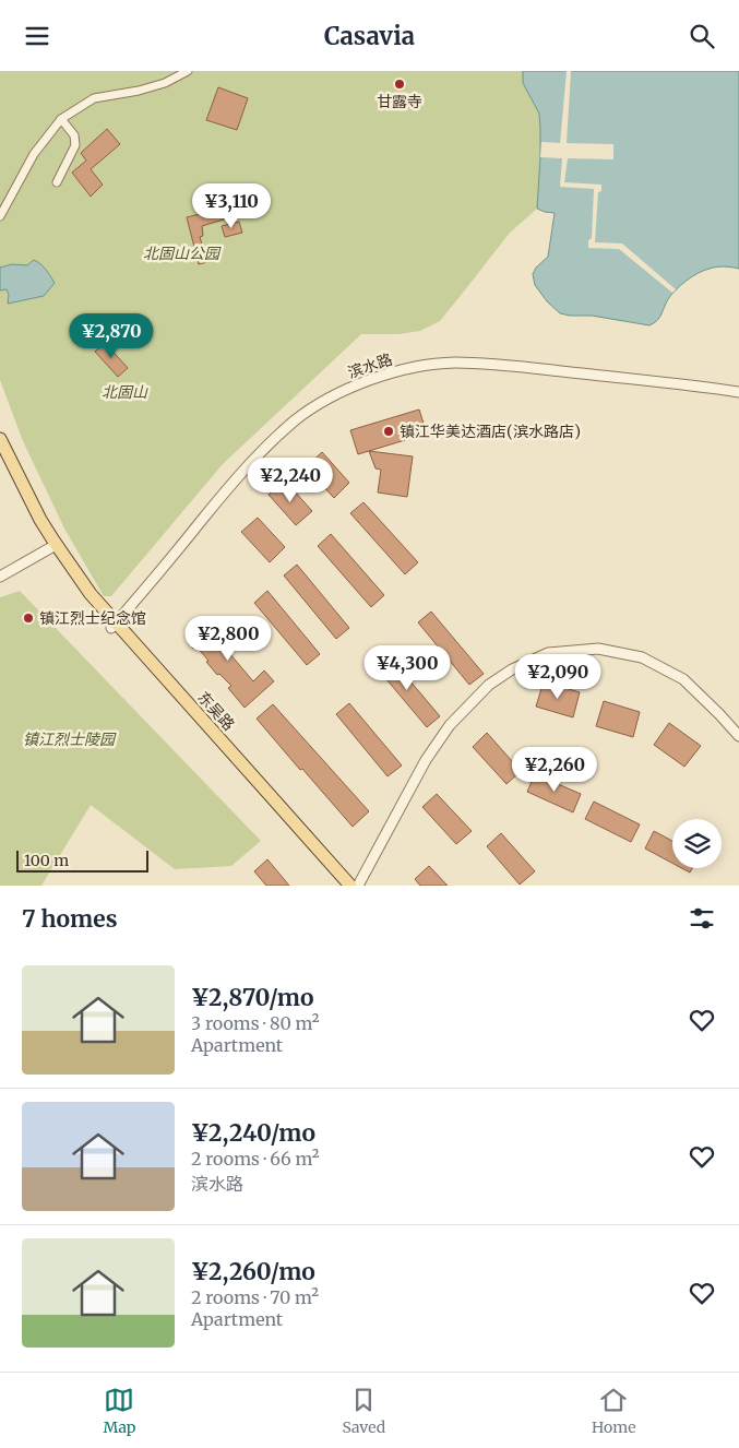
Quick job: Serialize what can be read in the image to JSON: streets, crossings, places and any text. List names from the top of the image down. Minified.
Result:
{"streets":{"main road":["东吴路"],"street":["滨水路"]},"crossings":[["滨水路","东吴路"]],"parks":["北固山公园","北固山","镇江烈士陵园"],"places":["甘露寺","镇江华美达酒店(滨水路店)","镇江烈士纪念馆"],"scale_bar":"100 m","page":{"header":"Casavia","price":["¥3,110","¥2,870","¥2,240","¥2,800","¥4,300","¥2,090","¥2,260"],"scale":"100 m","heading":"7 homes","list":[{"name":"¥2,870/mo","note":"3 rooms · 80 m² · Apartment"},{"name":"¥2,240/mo","note":"2 rooms · 66 m² · 滨水路"},{"name":"¥2,260/mo","note":"2 rooms · 70 m² · Apartment"}],"tabs":["Map","Saved","Home"]}}
